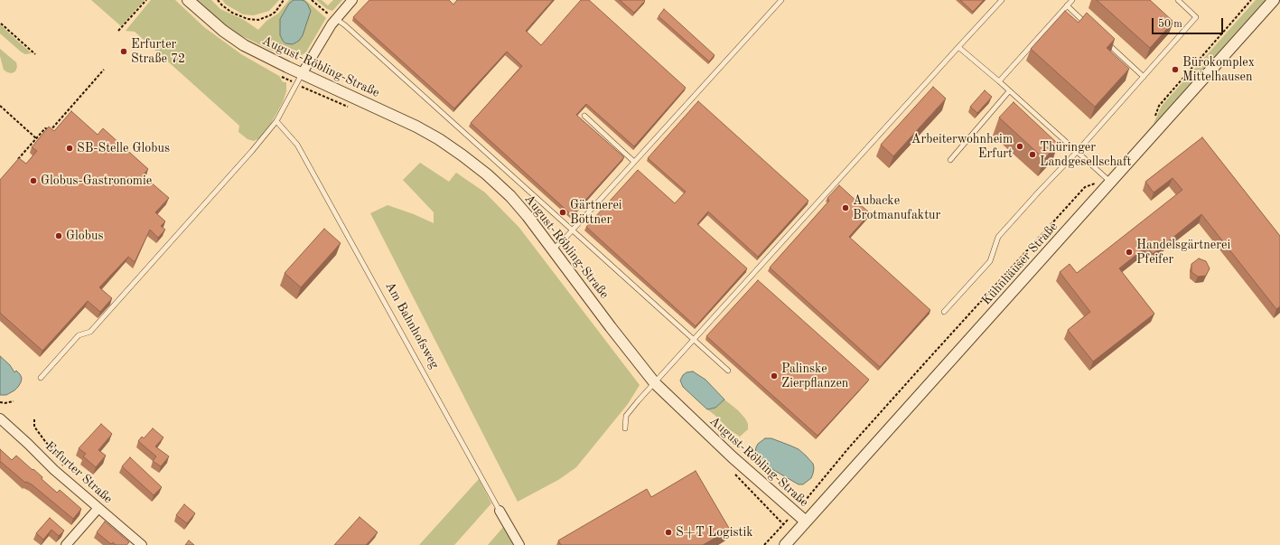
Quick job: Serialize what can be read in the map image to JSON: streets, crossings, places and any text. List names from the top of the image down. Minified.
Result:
{"streets":{"street":["August-Röbling-Straße","Kühnhäuser Straße","Am Bahnhofsweg","Erfurter Straße"]},"crossings":[["August-Röbling-Straße","Kühnhäuser Straße"]],"places":["Erfurter Straße 72","Bürokomplex Mittelhausen","Arbeiterwohnheim Erfurt","SB-Stelle Globus","Thüringer Landgesellschaft","Globus-Gastronomie","Aubacke Brotmanufaktur","Gärtnerei Böttner","Globus","Handelsgärtnerei Pfeifer","Palinske Zierpflanzen","S+T Logistik"],"scale_bar":"50 m"}
